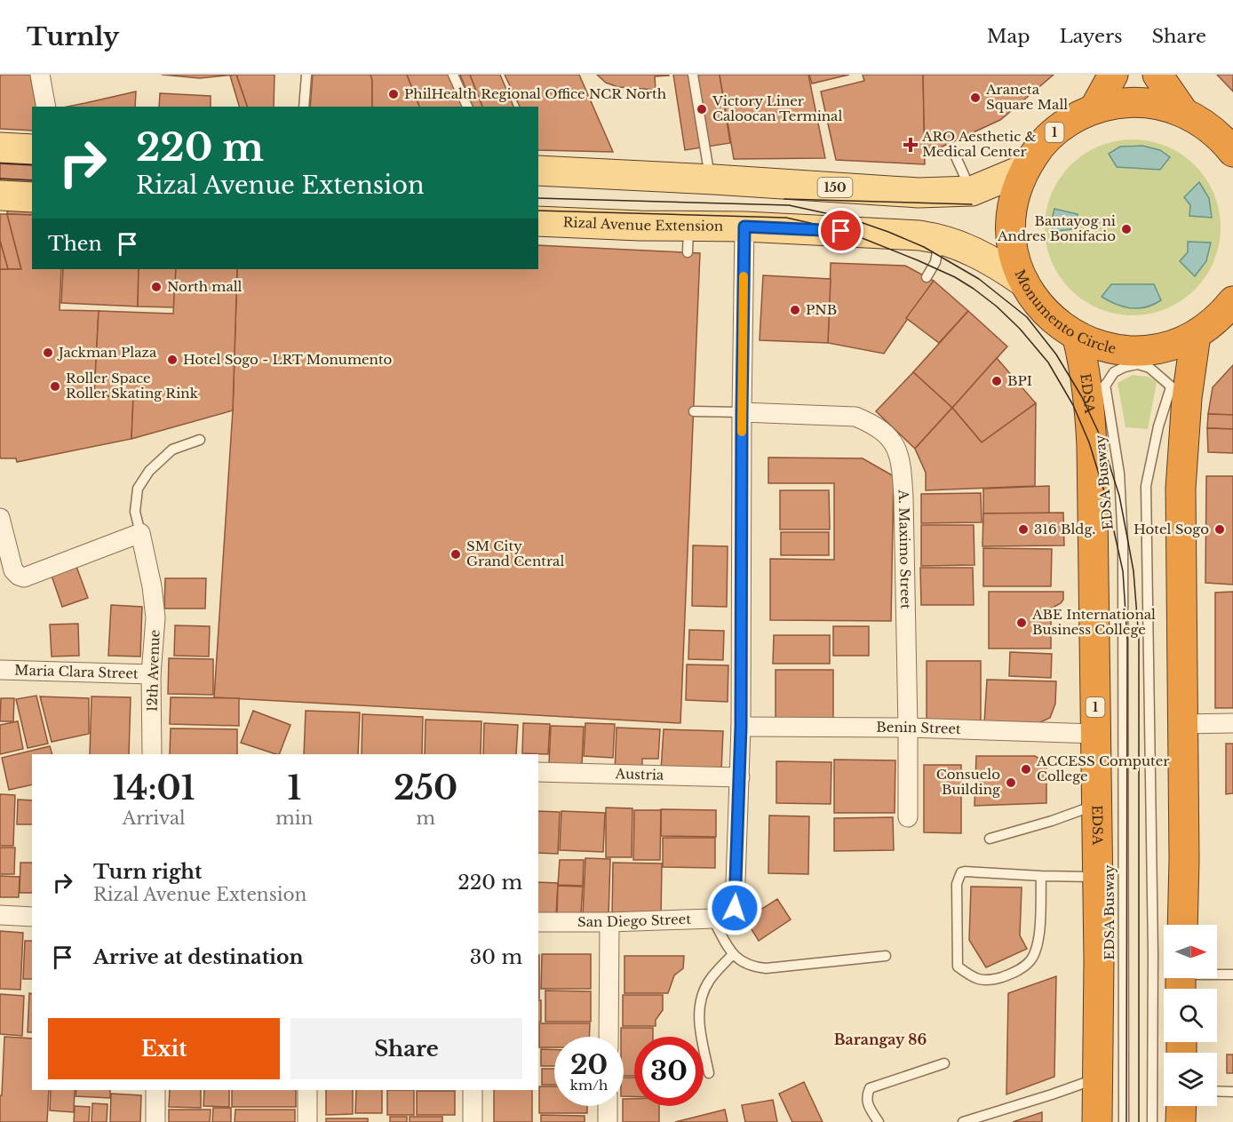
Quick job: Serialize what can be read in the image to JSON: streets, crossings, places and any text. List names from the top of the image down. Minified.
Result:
{"streets":{"highway":["1","Monumento Circle","EDSA"],"main road":["150","Rizal Avenue Extension"],"street":["A. Maximo Street","12th Avenue","Maria Clara Street","Benin Street","Austria","San Diego Street"],"lane":["EDSA Busway"]},"crossings":[["150","Monumento Circle"],["Rizal Avenue Extension","Monumento Circle"],["Monumento Circle","EDSA"],["EDSA","EDSA Busway"],["EDSA","Benin Street"],["A. Maximo Street","Benin Street"],["12th Avenue","Maria Clara Street"],["Austria","San Diego Street"]],"districts":["Barangay 86"],"places":{"other":["PhilHealth Regional Office NCR North","Araneta Square Mall","Victory Liner Caloocan Terminal","Bantayog ni Andres Bonifacio","North mall","PNB","Jackman Plaza","Hotel Sogo - LRT Monumento","BPI","Roller Space Roller Skating Rink","316 Bldg.","Hotel Sogo","SM City Grand Central","ABE International Business College","ACCESS Computer College","Consuelo Building"],"health":["ARO Aesthetic & Medical Center"]},"north":"right","page":{"header":"Turnly","nav":["Map","Layers","Share"],"turn":["220 m","Rizal Avenue Extension"],"then":"Then","eta":["14:01","Arrival","1","min","250","m"],"list":[{"name":"Turn right","note":"Rizal Avenue Extension","value":"220 m"},{"name":"Arrive at destination","value":"30 m"}],"buttons":["Exit","Share"],"speed":"20 km/h","limit":"30"}}
